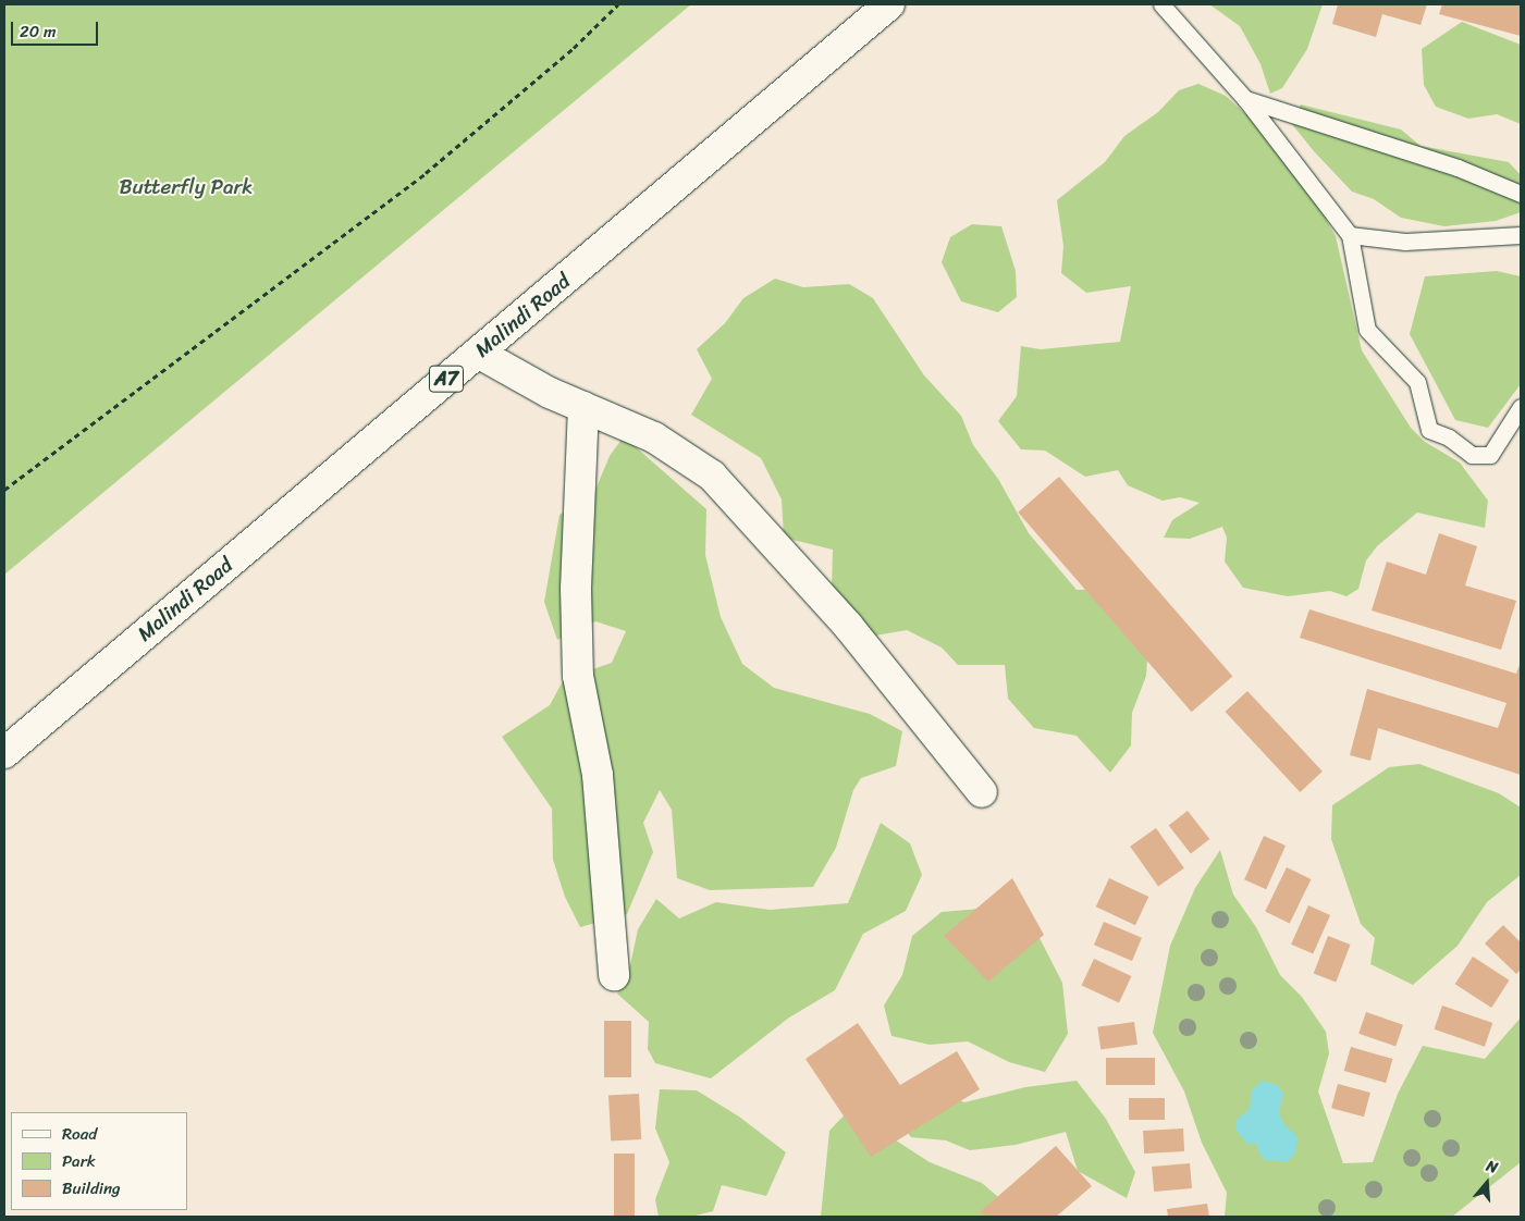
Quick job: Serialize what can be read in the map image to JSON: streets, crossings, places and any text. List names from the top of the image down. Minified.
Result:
{"streets":{"main road":["Malindi Road","A7"]},"parks":["Butterfly Park"],"legend":["Road","Park","Building"],"scale_bar":"20 m","north":"top"}
